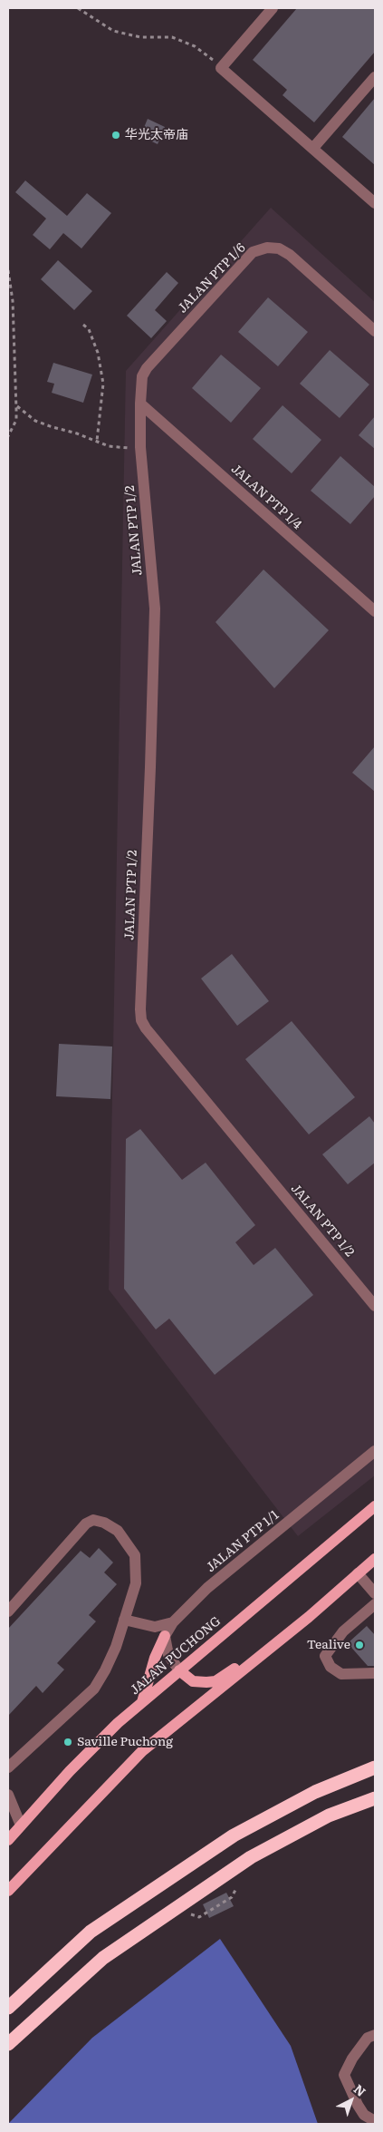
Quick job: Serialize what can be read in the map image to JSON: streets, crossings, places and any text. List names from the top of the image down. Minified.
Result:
{"streets":{"main road":["JALAN PUCHONG"],"street":["JALAN PTP 1/6","JALAN PTP 1/4","JALAN PTP 1/2","JALAN PTP 1/1"]},"crossings":[["JALAN PTP 1/6","JALAN PTP 1/4"],["JALAN PTP 1/6","JALAN PTP 1/2"],["JALAN PTP 1/4","JALAN PTP 1/2"]],"places":["华光太帝庙","Tealive","Saville Puchong"],"north":"top right"}
